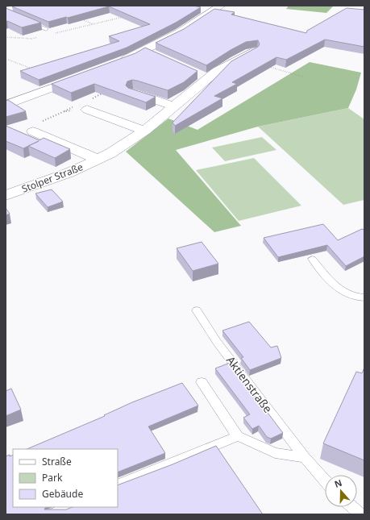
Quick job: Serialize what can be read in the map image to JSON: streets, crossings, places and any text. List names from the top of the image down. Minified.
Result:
{"streets":{"street":["Stolper Straße"],"lane":["Aktienstraße"]},"legend":["Straße","Park","Gebäude"],"north":"top"}
